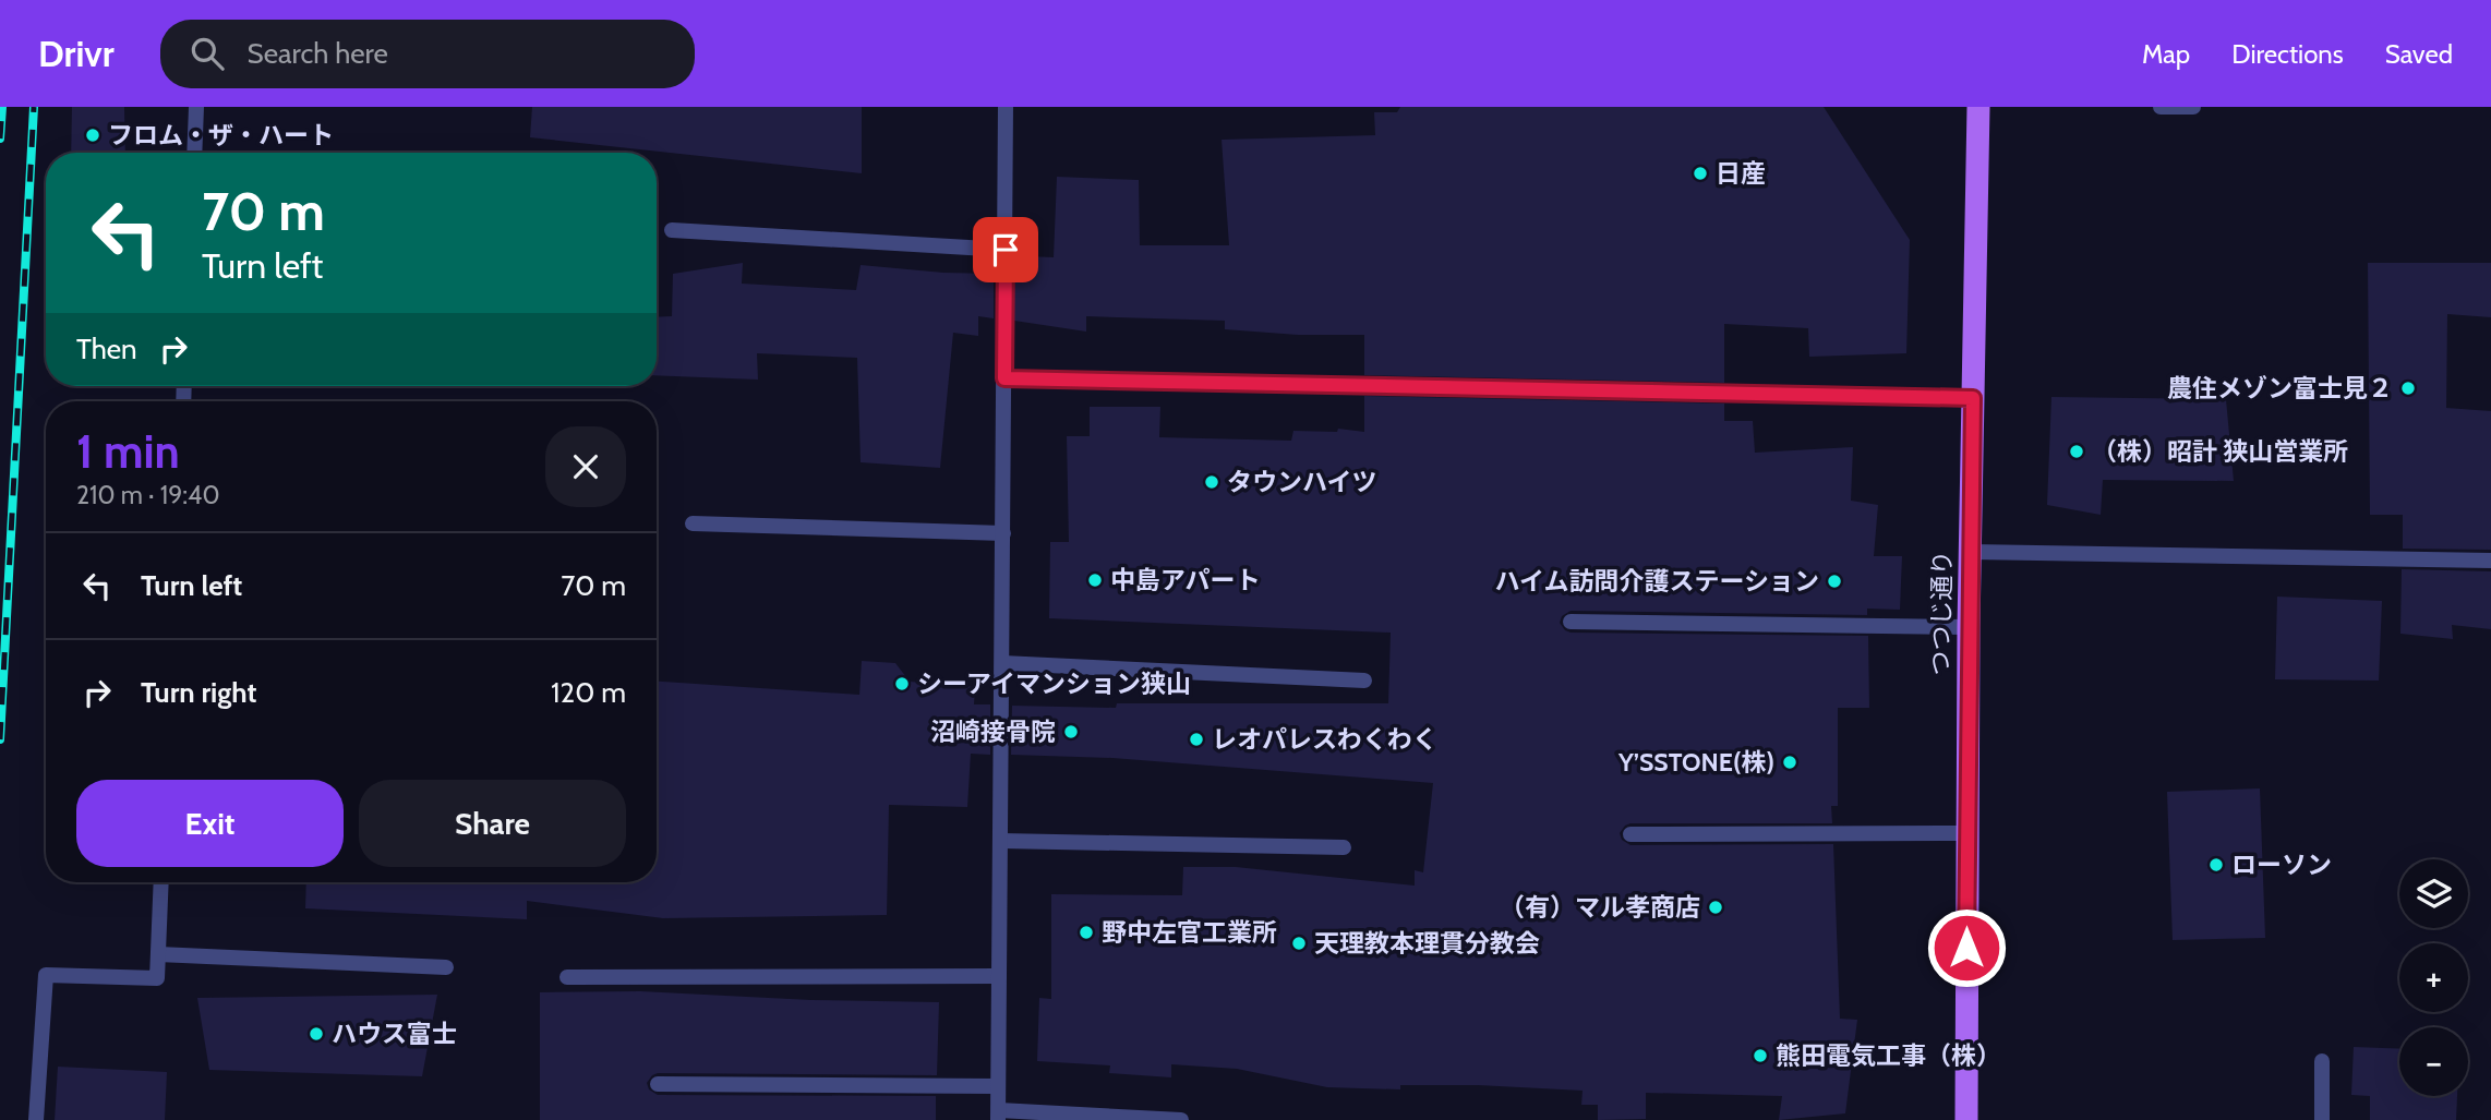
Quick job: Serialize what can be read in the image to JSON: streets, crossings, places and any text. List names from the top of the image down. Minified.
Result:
{"streets":{"main road":["つつじ通り"]},"places":["フロム・ザ・ハート","日産","農住メゾン富士見２","（株）昭計 狭山営業所","タウンハイツ","中島アパート","ハイム訪問介護ステーション","シーアイマンション狭山","沼崎接骨院","レオパレスわくわく","Y’SSTONE(株)","ローソン","（有）マル孝商店","野中左官工業所","天理教本理貫分教会","ハウス富士","熊田電気工事（株）"],"page":{"header":"Drivr","search":"Search here","nav":["Map","Directions","Saved"],"turn":["70 m","Turn left"],"then":"Then","heading":["1 min","210 m · 19:40"],"list":[{"name":"Turn left","value":"70 m"},{"name":"Turn right","value":"120 m"}],"buttons":["Exit","Share"],"map_buttons":["+","−"]}}
